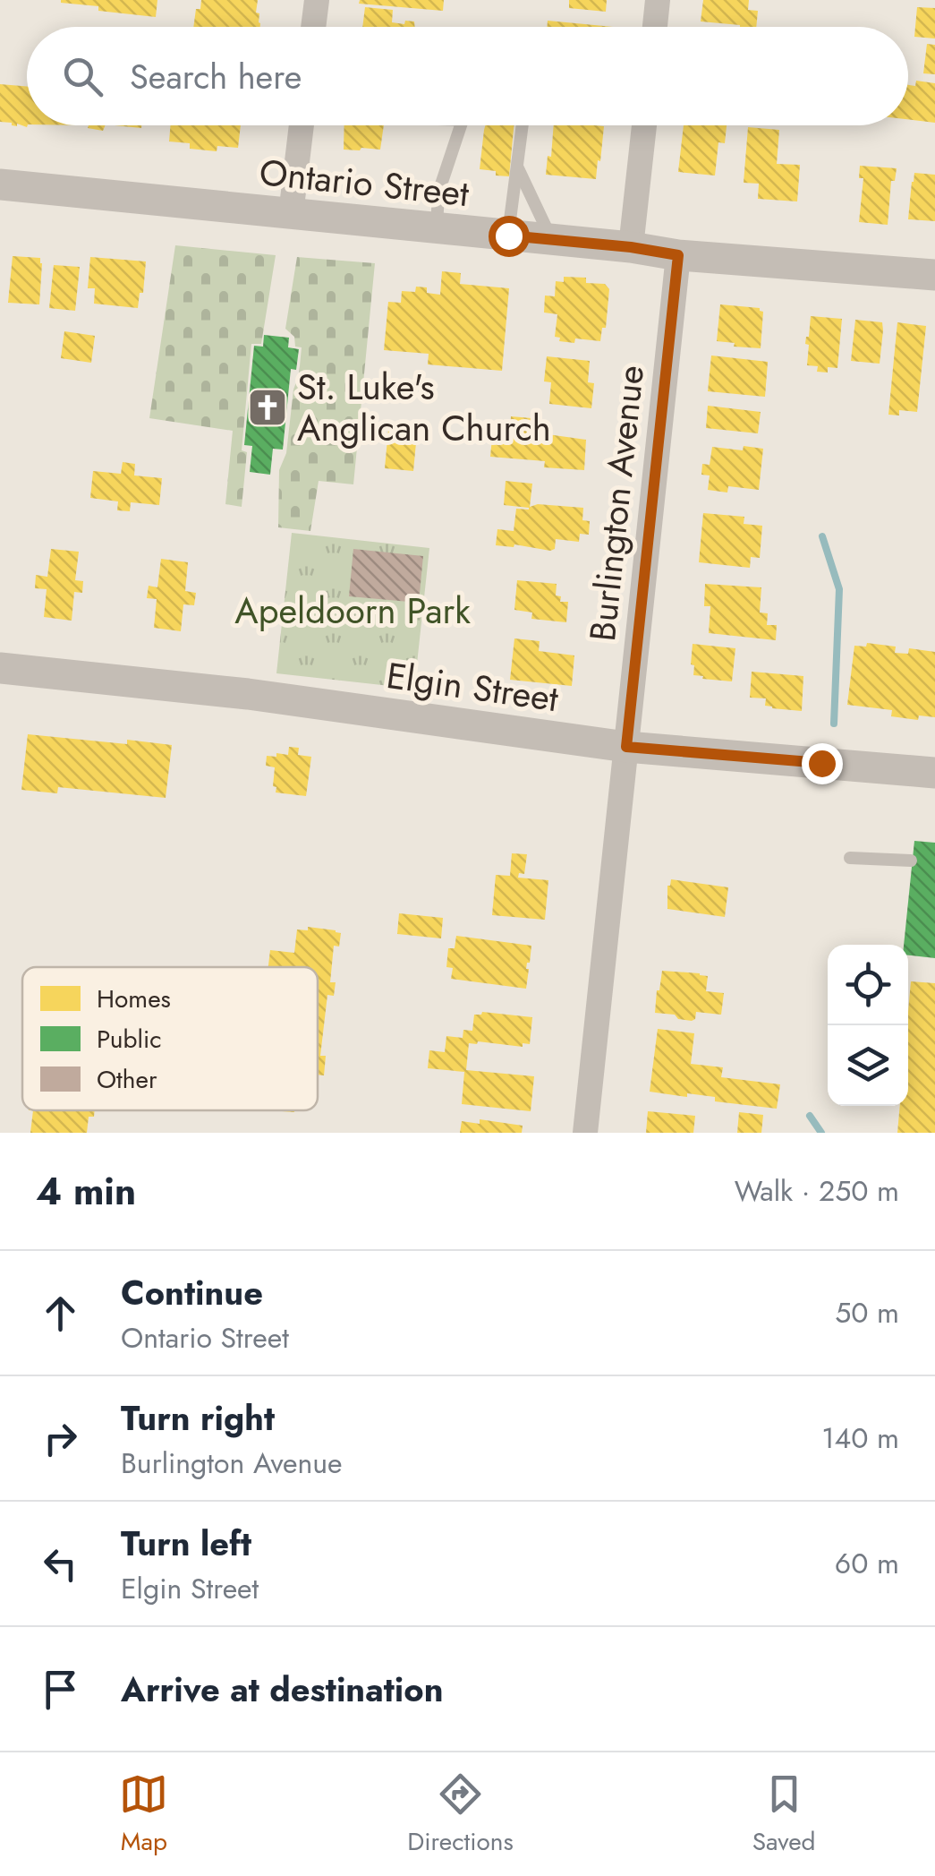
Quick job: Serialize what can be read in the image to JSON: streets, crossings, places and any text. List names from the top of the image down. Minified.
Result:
{"streets":{"street":["Ontario Street","Burlington Avenue","Elgin Street"]},"crossings":[["Ontario Street","Burlington Avenue"],["Burlington Avenue","Elgin Street"]],"parks":["Apeldoorn Park"],"places":{"church":["St. Luke's Anglican Church"]},"legend":["Homes","Public","Other"],"page":{"search":"Search here","heading":["4 min","Walk · 250 m"],"list":[["Continue","Ontario Street","50 m"],["Turn right","Burlington Avenue","140 m"],["Turn left","Elgin Street","60 m"],"Arrive at destination"],"nav":["Map","Directions","Saved"]}}
